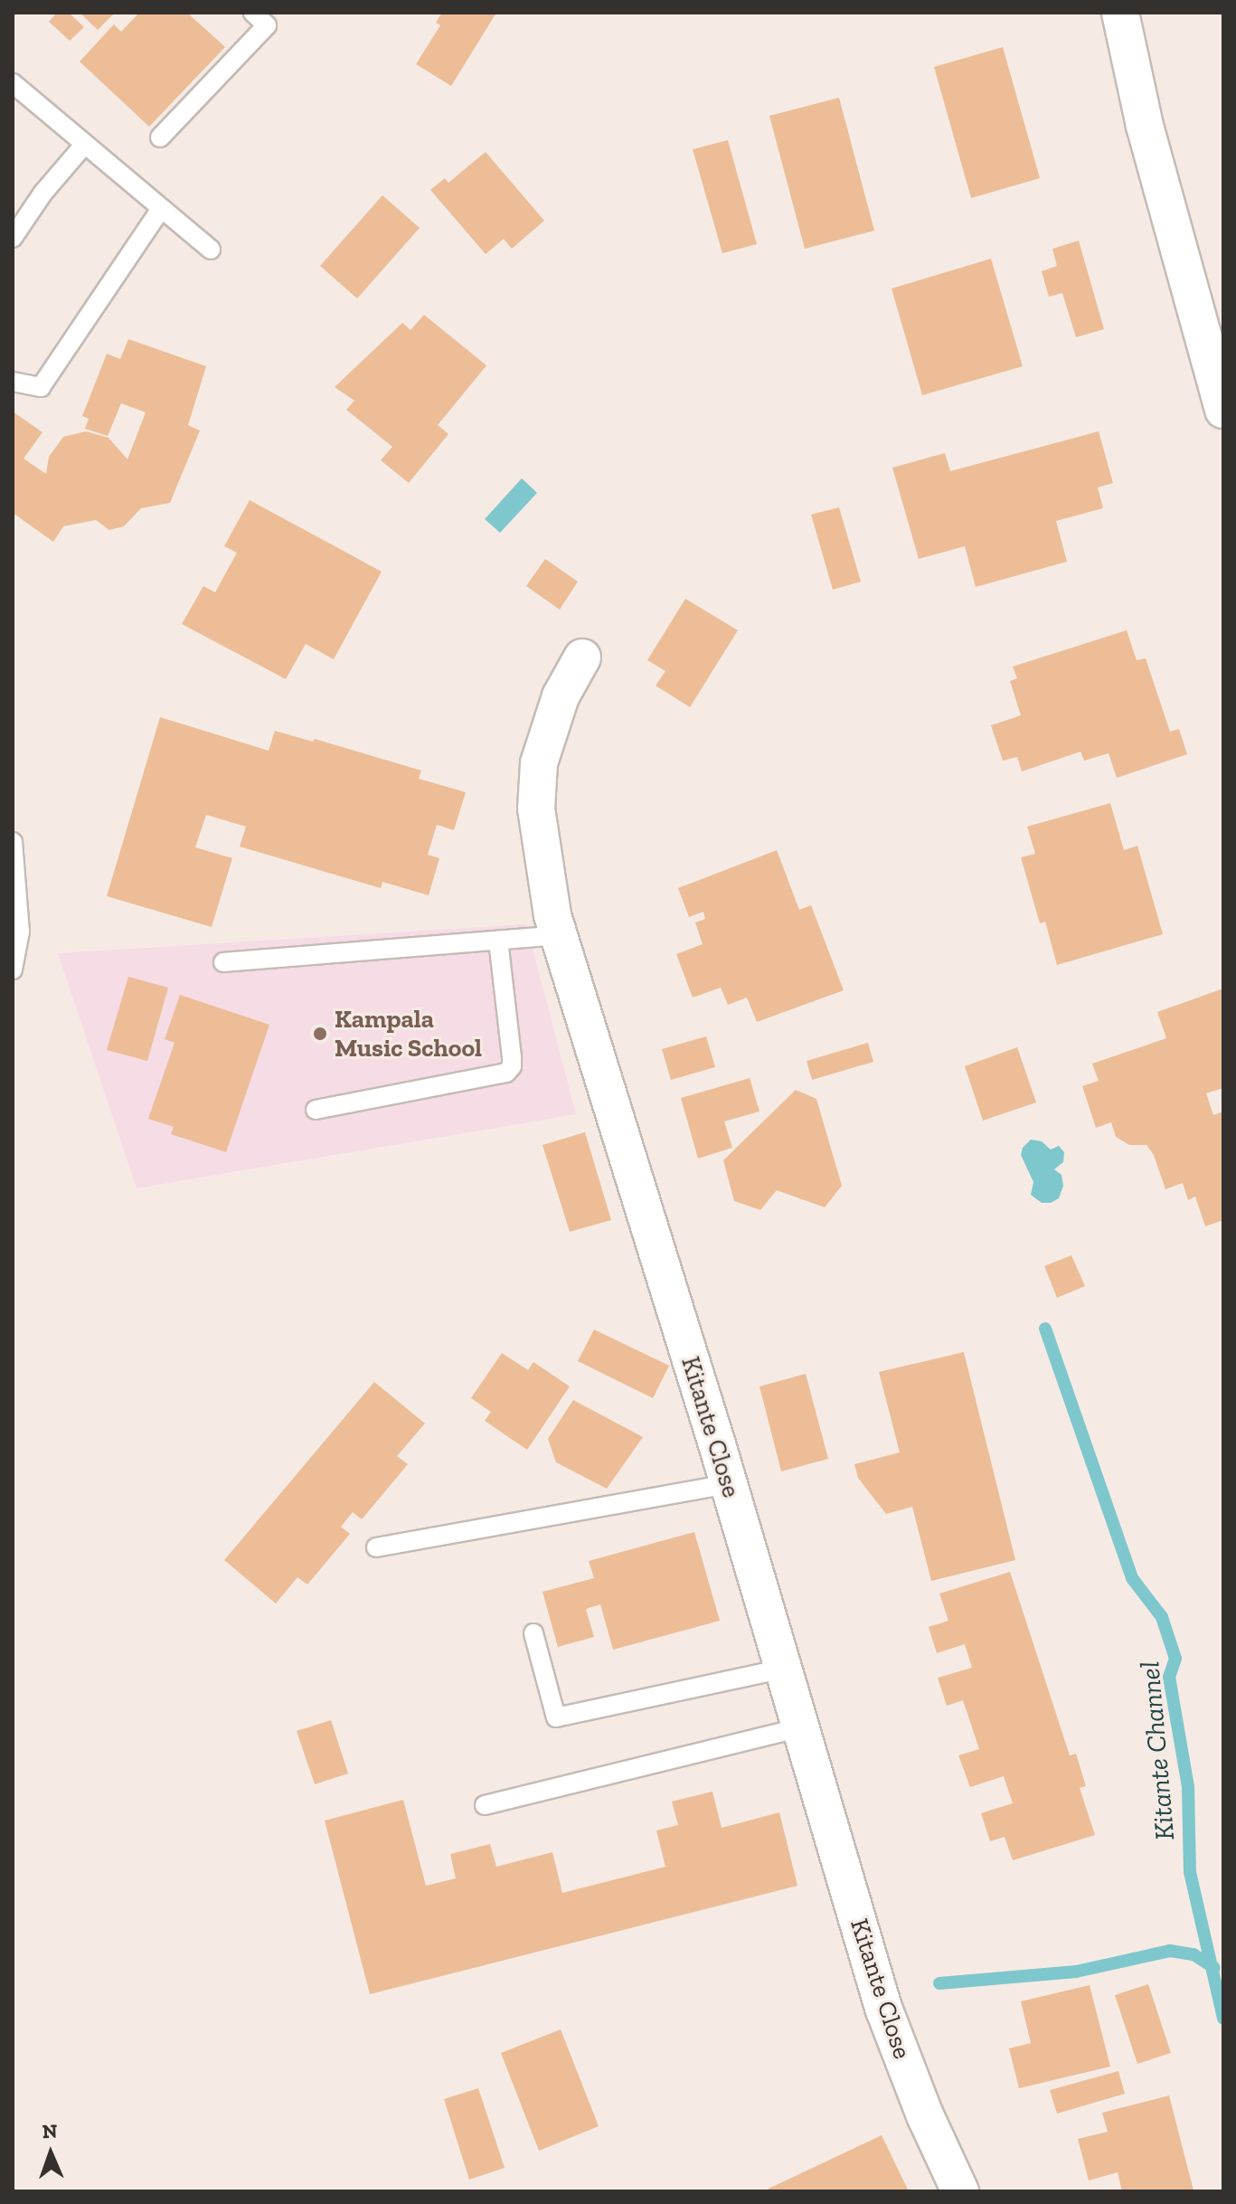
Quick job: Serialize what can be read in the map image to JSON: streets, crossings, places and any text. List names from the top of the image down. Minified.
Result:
{"streets":{"street":["Kitante Close"]},"water":["Kitante Channel"],"places":["Kampala Music School"],"north":"top"}
